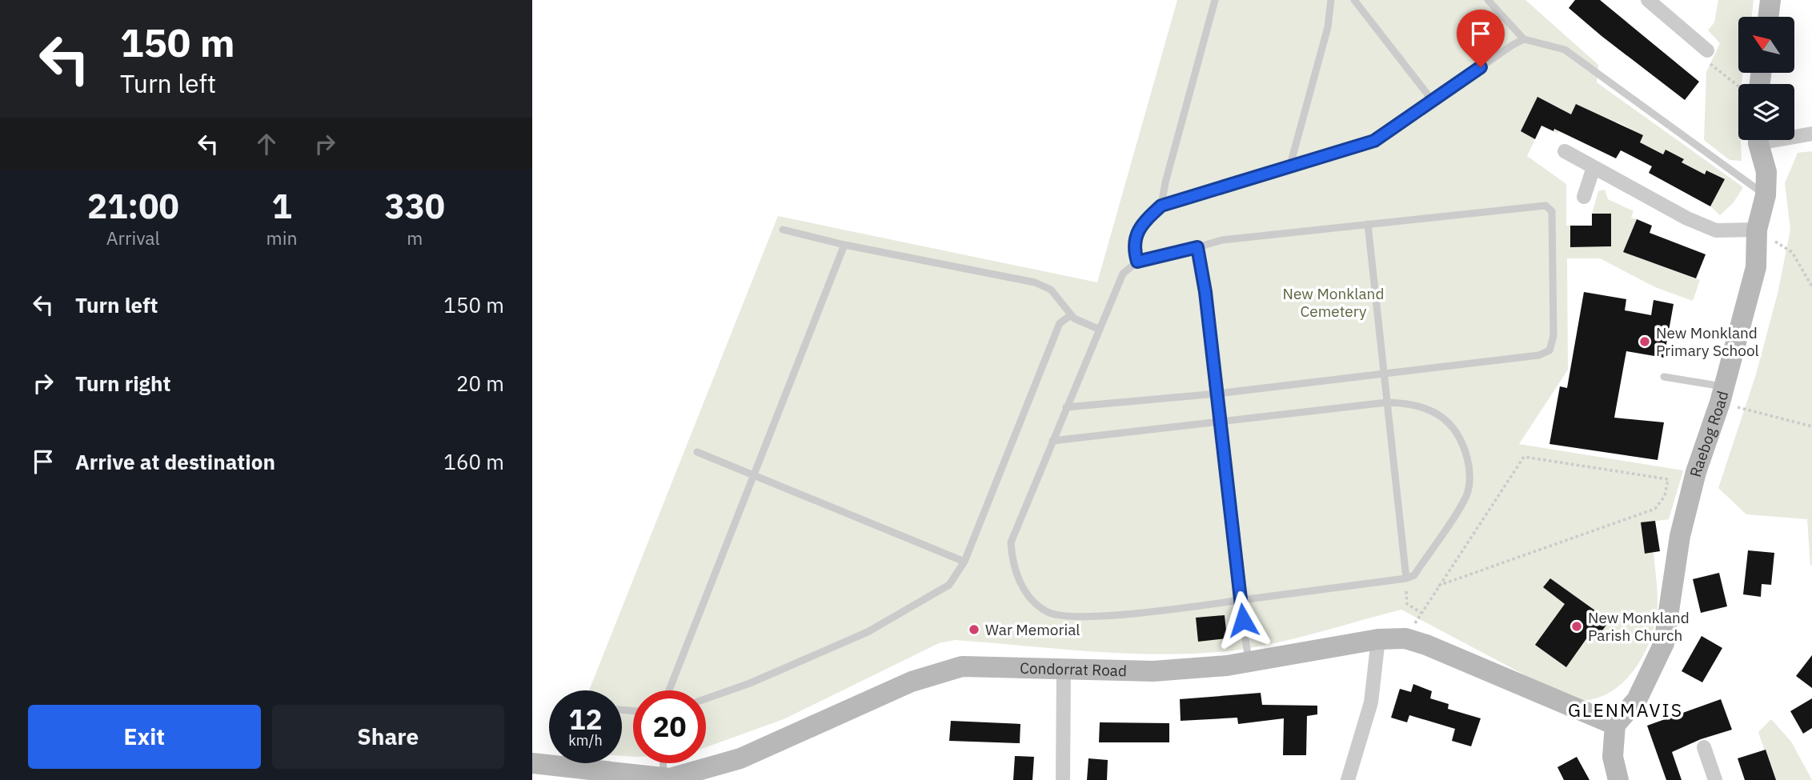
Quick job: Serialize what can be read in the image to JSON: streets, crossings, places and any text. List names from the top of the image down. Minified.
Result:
{"streets":{"main road":["Raebog Road","Condorrat Road"]},"crossings":[["Raebog Road","Condorrat Road"]],"districts":["GLENMAVIS"],"parks":["New Monkland Cemetery"],"places":["New Monkland Primary School","New Monkland Parish Church","War Memorial"],"north":"top left","page":{"turn":["150 m","Turn left"],"eta":["21:00","Arrival","1","min","330","m"],"list":[{"name":"Turn left","value":"150 m"},{"name":"Turn right","value":"20 m"},{"name":"Arrive at destination","value":"160 m"}],"speed":"12 km/h","limit":"20","buttons":["Exit","Share"]}}
